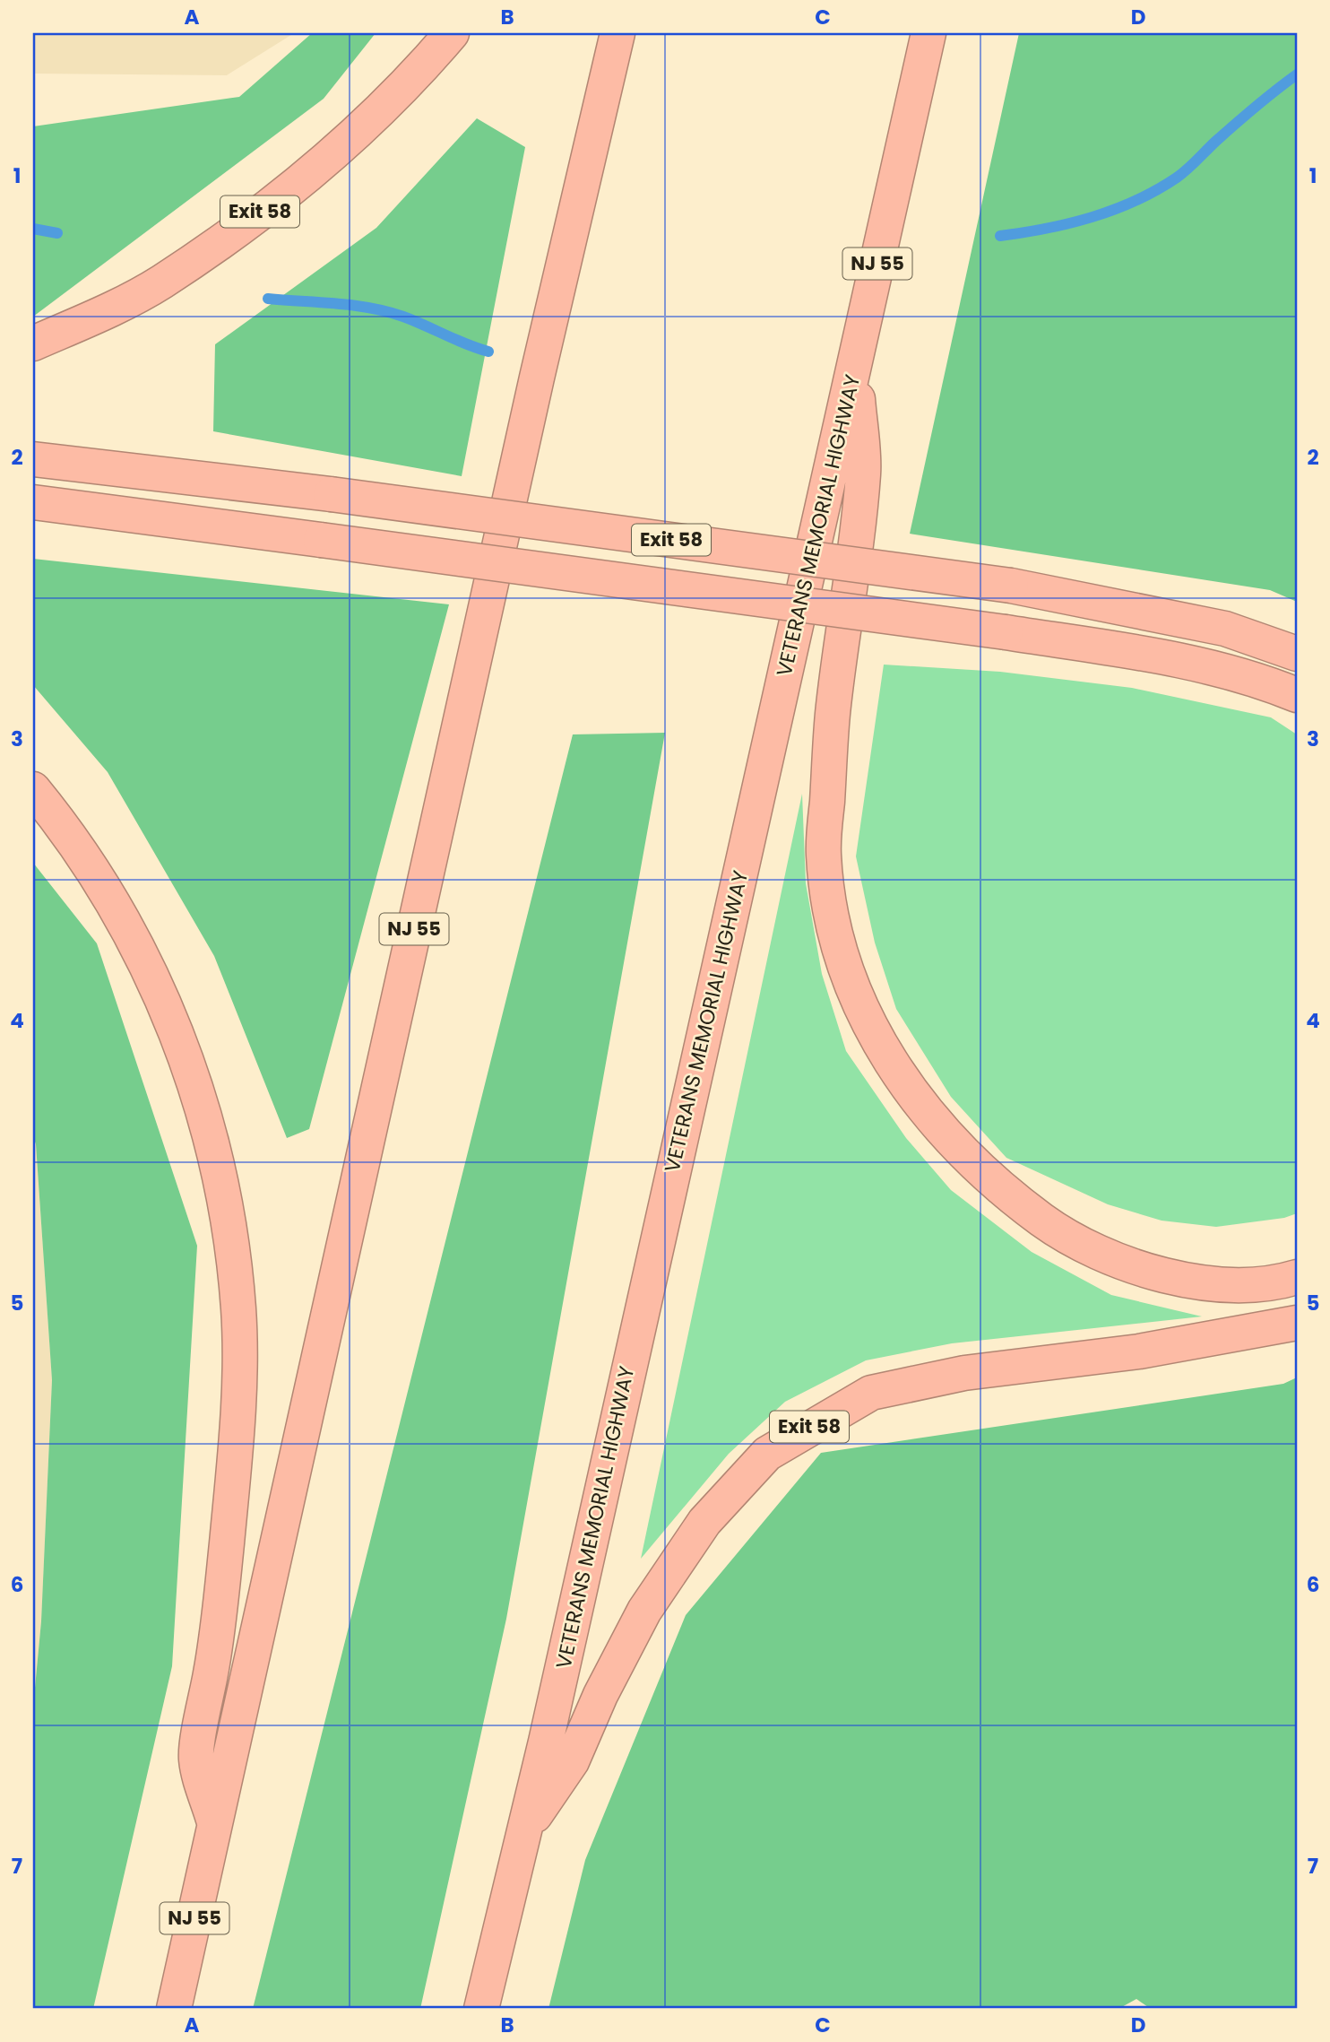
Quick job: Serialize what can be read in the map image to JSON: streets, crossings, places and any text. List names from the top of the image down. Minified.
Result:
{"streets":{"highway":["Exit 58","NJ 55","VETERANS MEMORIAL HIGHWAY"]},"crossings":[["Exit 58","VETERANS MEMORIAL HIGHWAY"]],"grid":{"columns":["A","B","C","D"],"rows":["1","2","3","4","5","6","7"]}}
